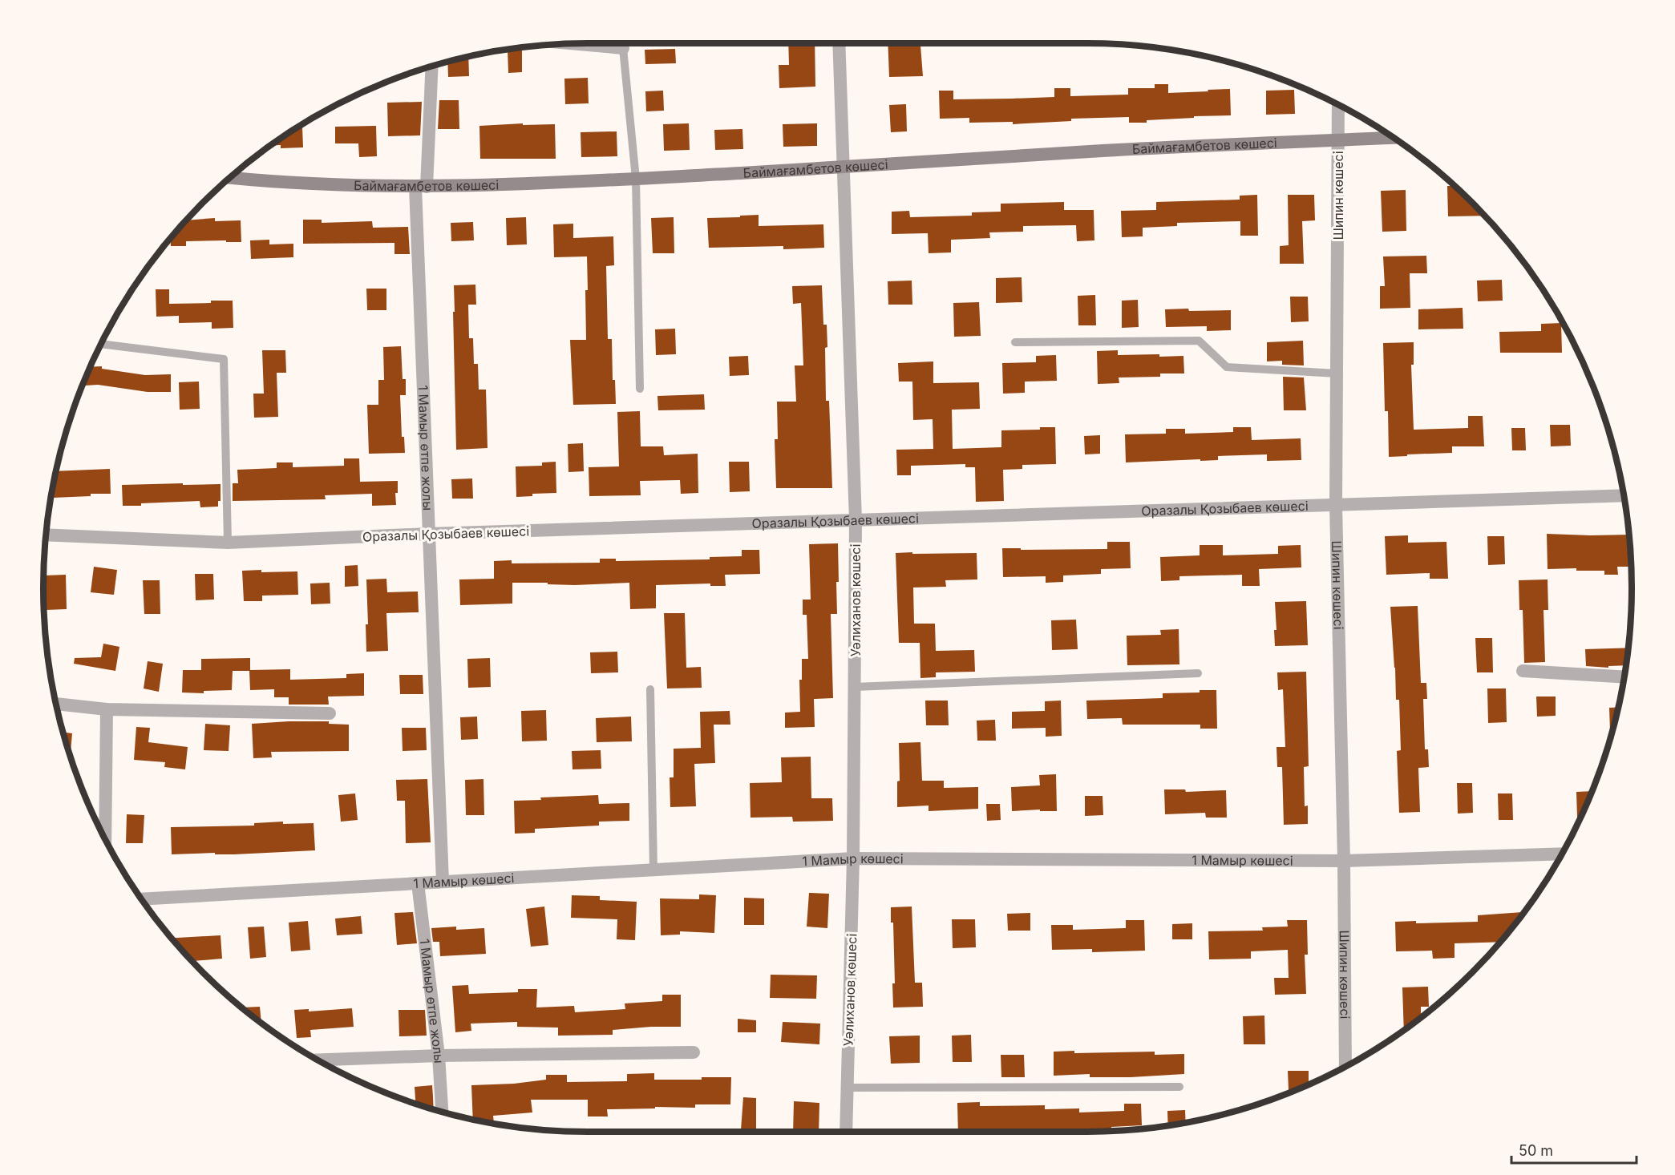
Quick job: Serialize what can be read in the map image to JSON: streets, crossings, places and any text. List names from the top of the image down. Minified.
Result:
{"streets":{"main road":["Баймағамбетов көшесі"],"street":["Шипин көшесі","1 Мамыр өтпе жолы","Оразалы Қозыбаев көшесі","Уәлиханов көшесі","1 Мамыр көшесі"]},"crossings":[["Баймағамбетов көшесі","Шипин көшесі"],["Баймағамбетов көшесі","1 Мамыр өтпе жолы"],["Баймағамбетов көшесі","Уәлиханов көшесі"],["Шипин көшесі","Оразалы Қозыбаев көшесі"],["Шипин көшесі","1 Мамыр көшесі"],["1 Мамыр өтпе жолы","Оразалы Қозыбаев көшесі"],["1 Мамыр өтпе жолы","1 Мамыр көшесі"],["Оразалы Қозыбаев көшесі","Уәлиханов көшесі"],["Уәлиханов көшесі","1 Мамыр көшесі"]],"scale_bar":"50 m"}
